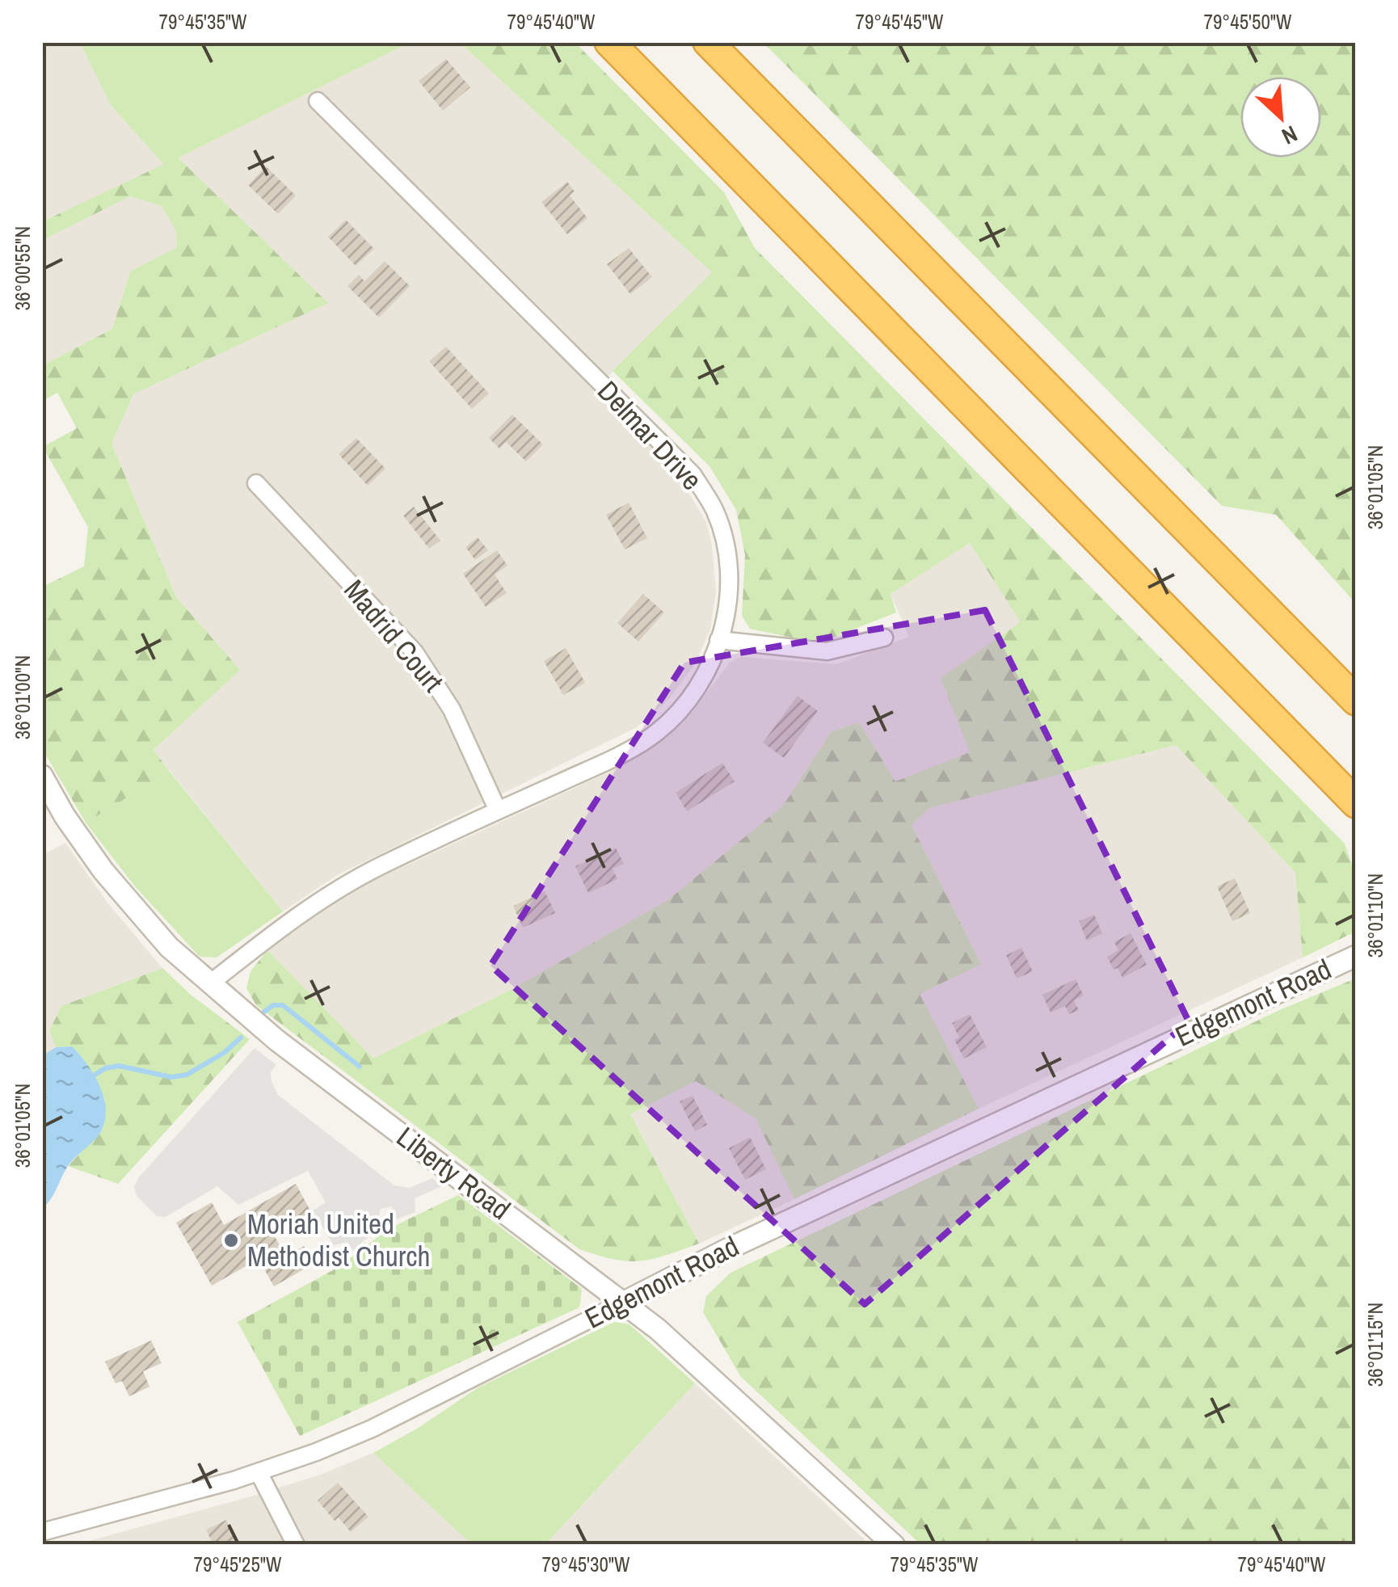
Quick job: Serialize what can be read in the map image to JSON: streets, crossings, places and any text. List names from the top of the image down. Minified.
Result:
{"streets":{"street":["Delmar Drive","Madrid Court","Edgemont Road","Liberty Road"]},"crossings":[["Delmar Drive","Madrid Court"],["Delmar Drive","Liberty Road"],["Edgemont Road","Liberty Road"]],"places":["Moriah United Methodist Church"],"north":"bottom right","coordinates":["79°45'35\"W","79°45'40\"W","79°45'45\"W","79°45'50\"W","36°00'55\"N","36°01'05\"N","36°01'00\"N","36°01'10\"N","36°01'15\"N","79°45'25\"W","79°45'30\"W"]}
